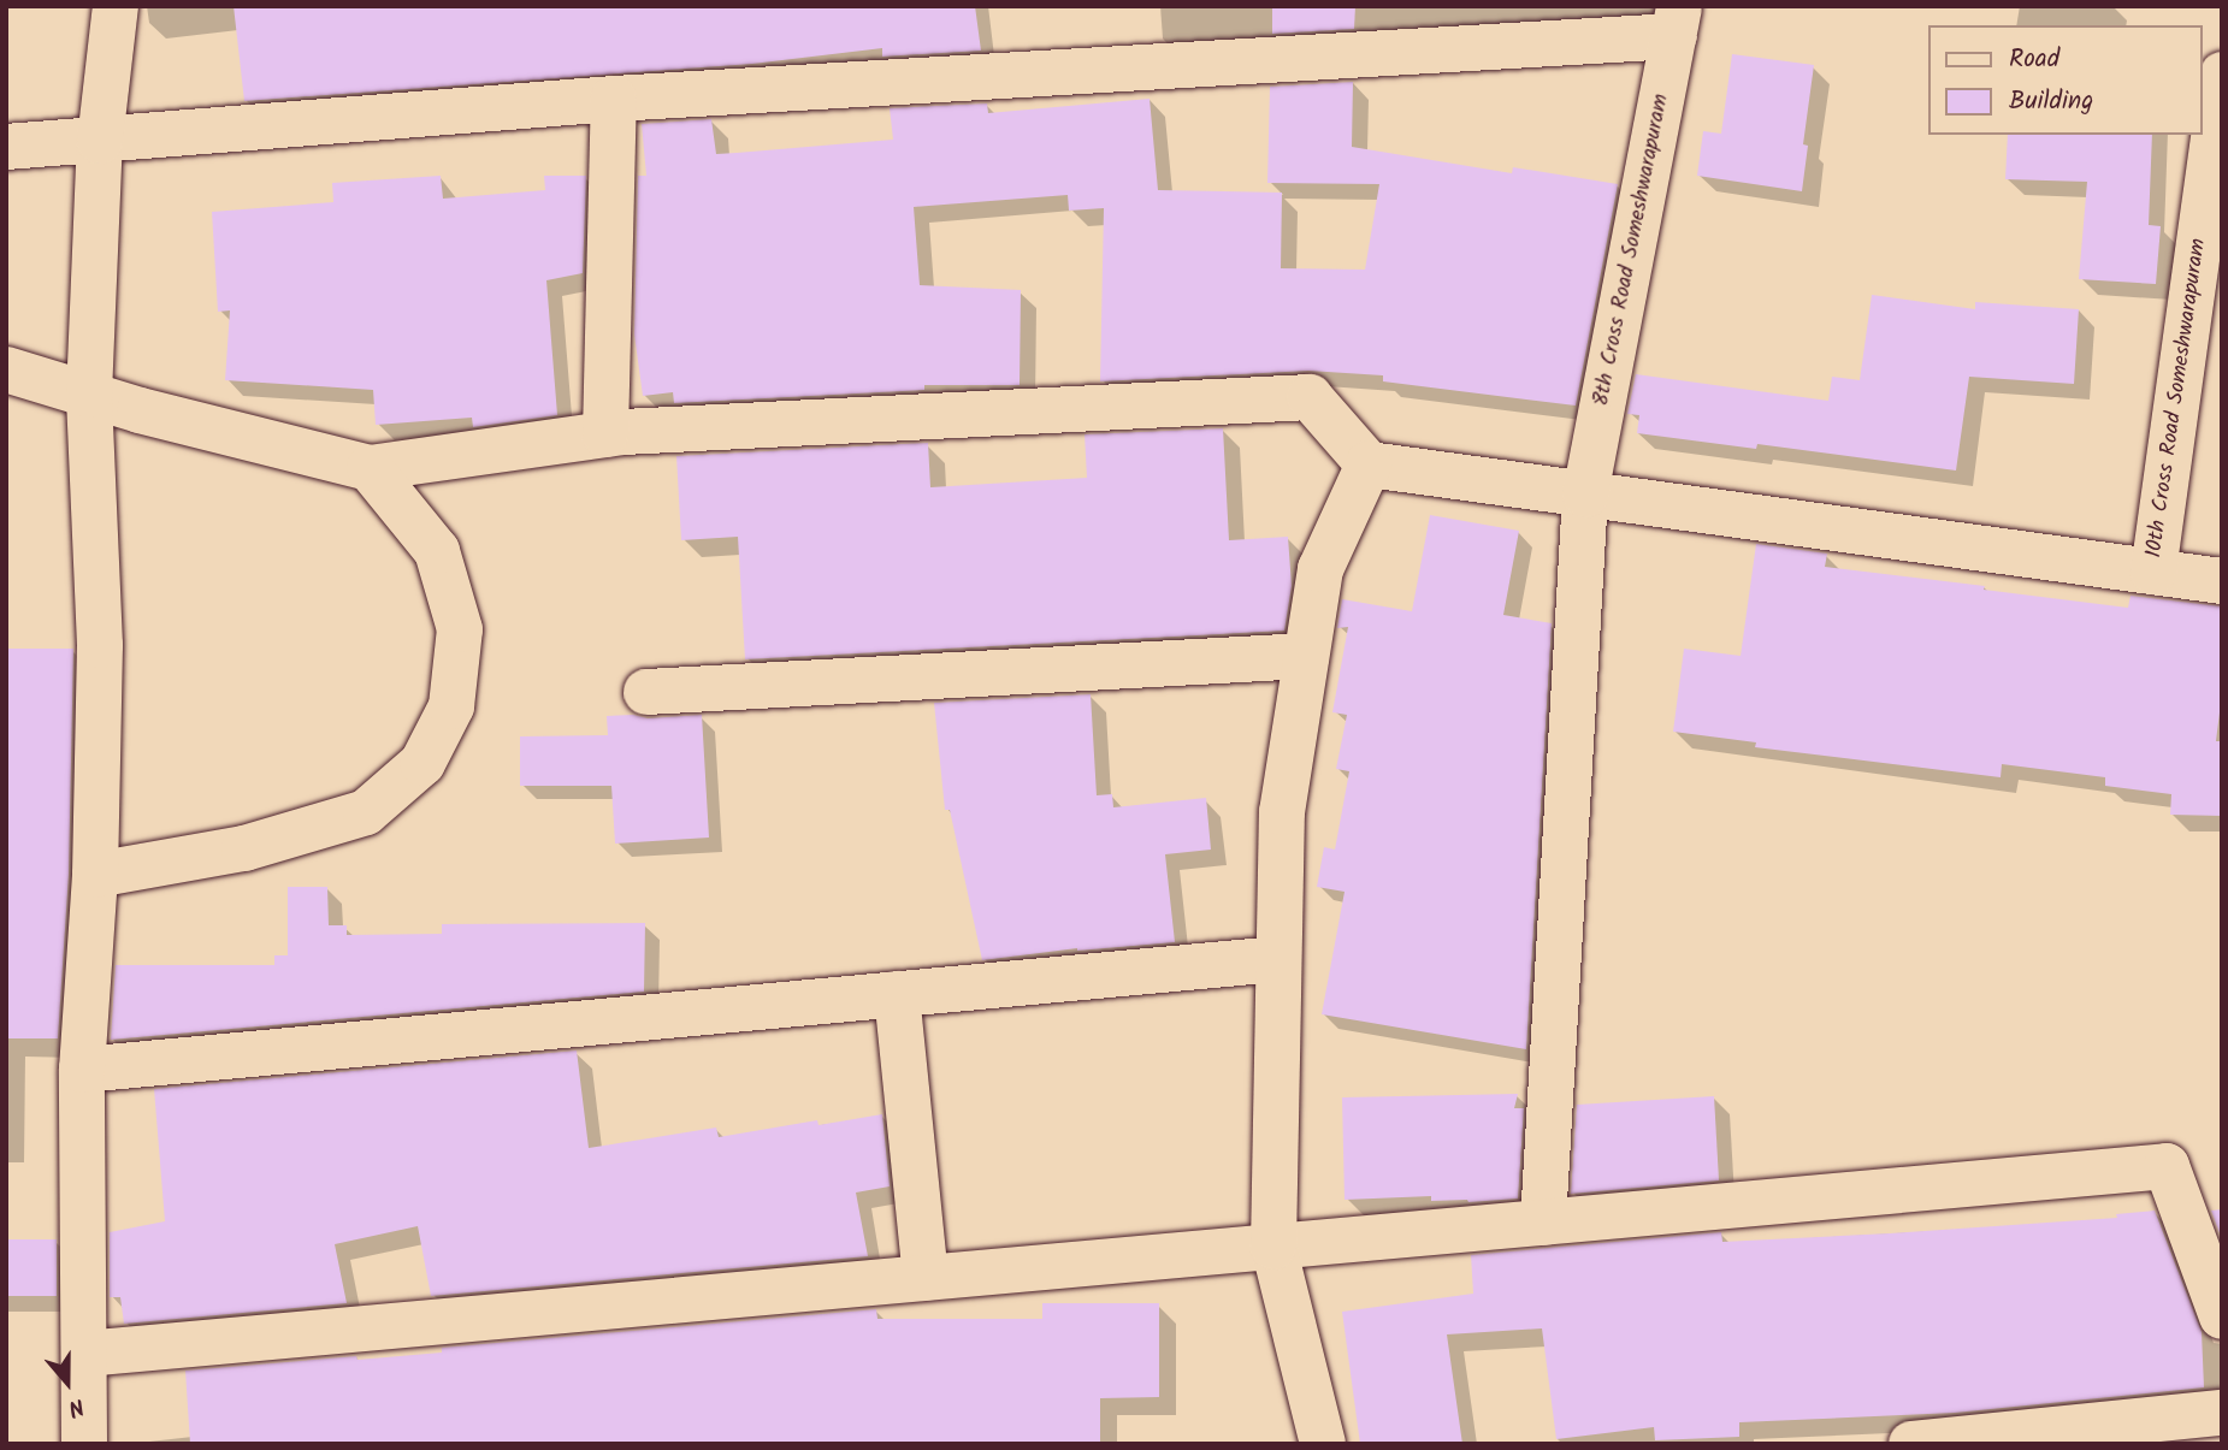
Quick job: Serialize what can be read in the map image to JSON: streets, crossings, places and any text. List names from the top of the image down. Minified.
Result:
{"streets":{"street":["8th Cross Road Someshwarapuram","10th Cross Road Someshwarapuram"]},"legend":["Road","Building"],"north":"bottom"}
